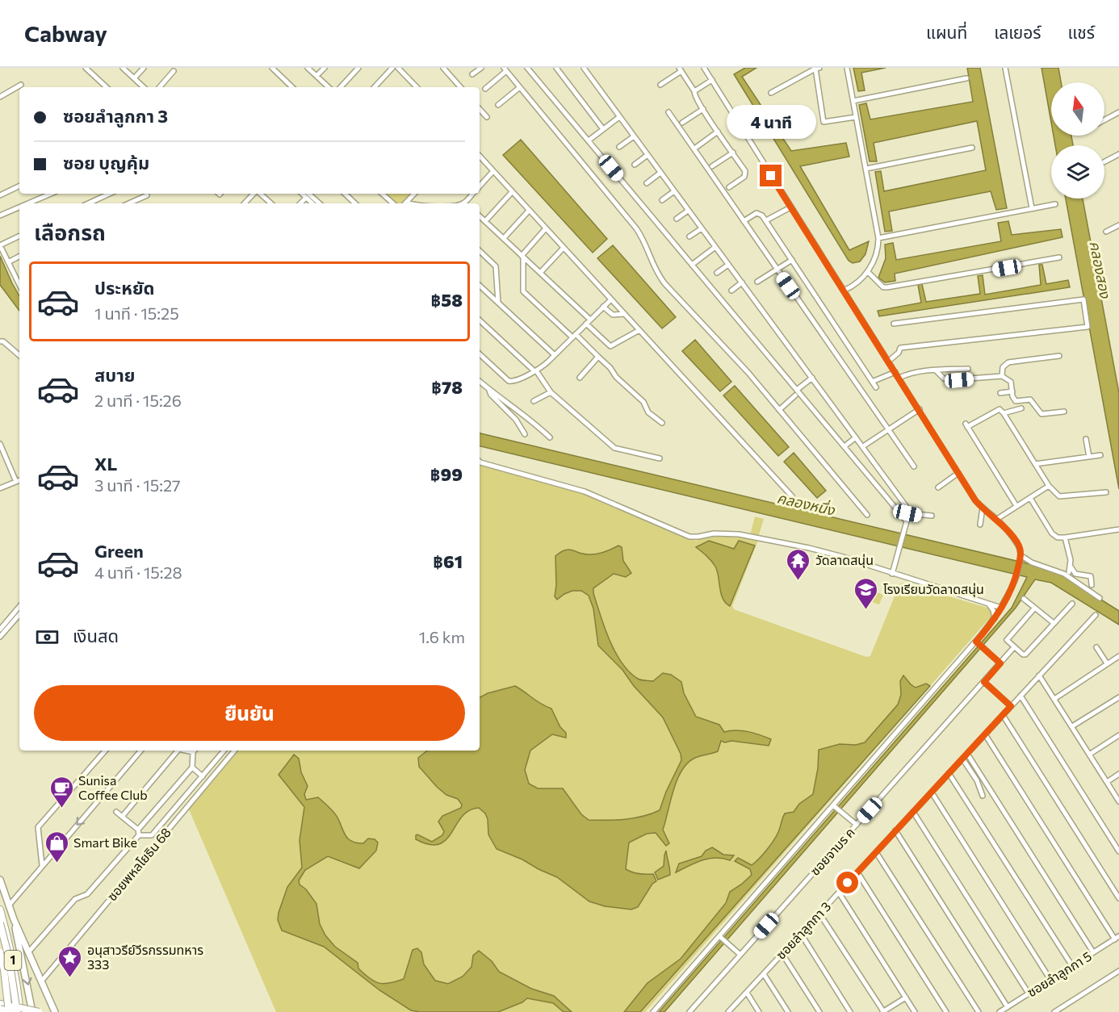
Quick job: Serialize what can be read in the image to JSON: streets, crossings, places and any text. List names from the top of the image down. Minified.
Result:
{"streets":{"highway":["1"],"street":["ซอยจามร ค","ซอยพหลโยธิน 68","ซอยลำลูกกา 3","ซอยลำลูกกา 5"]},"crossings":[["ซอยพหลโยธิน 68","1"]],"water":["คลองสอง","คลองหนึ่ง"],"places":{"temple":["วัดลาดสนุ่น"],"school or university":["โรงเรียนวัดลาดสนุ่น"],"cafe":["Sunisa Coffee Club"],"shop":["Smart Bike"],"place":["อนุสาวรีย์วีรกรรมทหาร 333"]},"north":"top","page":{"header":"Cabway","nav":["แผนที่","เลเยอร์","แชร์"],"banner":["ซอยลำลูกกา 3","ซอย บุญคุ้ม"],"bubble":"4 นาที","heading":"เลือกรถ","list":[{"name":"ประหยัด","note":"1 นาที · 15:25","value":"฿58"},{"name":"สบาย","note":"2 นาที · 15:26","value":"฿78"},{"name":"XL","note":"3 นาที · 15:27","value":"฿99"},{"name":"Green","note":"4 นาที · 15:28","value":"฿61"}],"pay":["เงินสด","1.6 km"],"buttons":"ยืนยัน"}}
